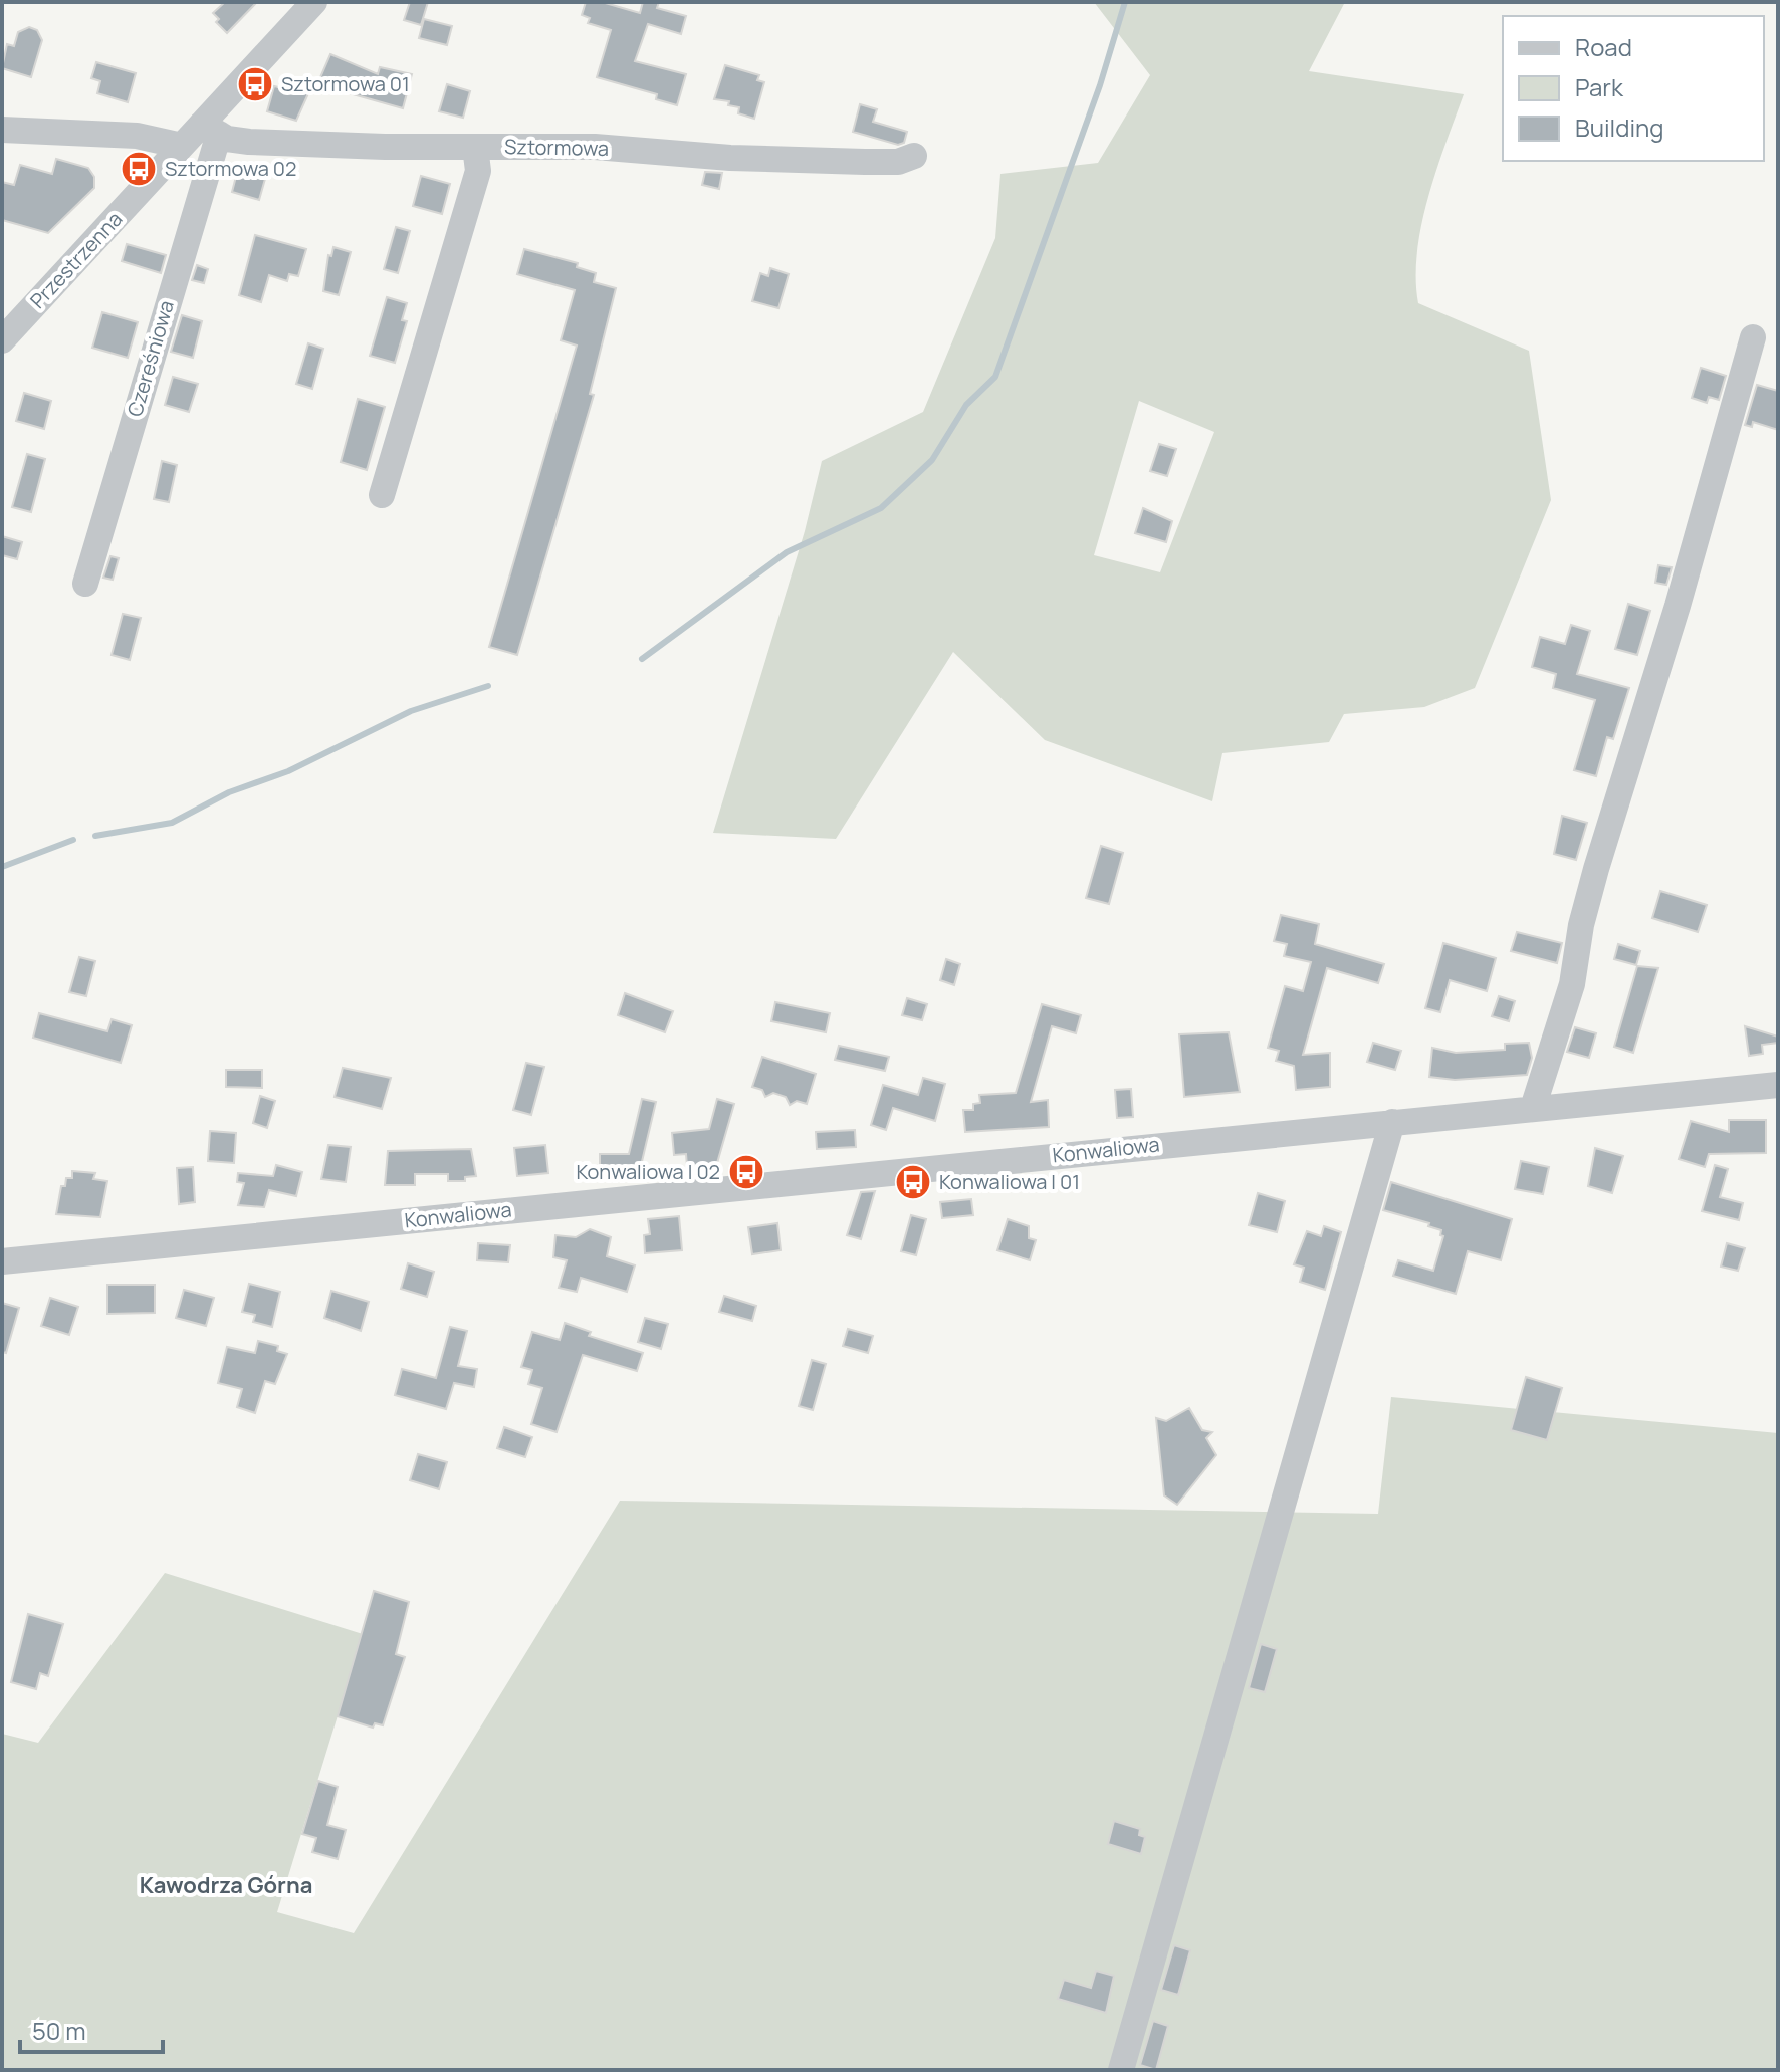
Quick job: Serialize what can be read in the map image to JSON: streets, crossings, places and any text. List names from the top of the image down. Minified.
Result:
{"streets":{"street":["Sztormowa","Przestrzenna","Czereśniowa","Konwaliowa"]},"crossings":[["Sztormowa","Przestrzenna"],["Sztormowa","Czereśniowa"],["Przestrzenna","Czereśniowa"]],"districts":["Kawodrza Górna"],"places":{"bus stop":["Sztormowa 01","Sztormowa 02","Konwaliowa I 02","Konwaliowa I 01"]},"legend":["Road","Park","Building"],"scale_bar":"50 m"}
